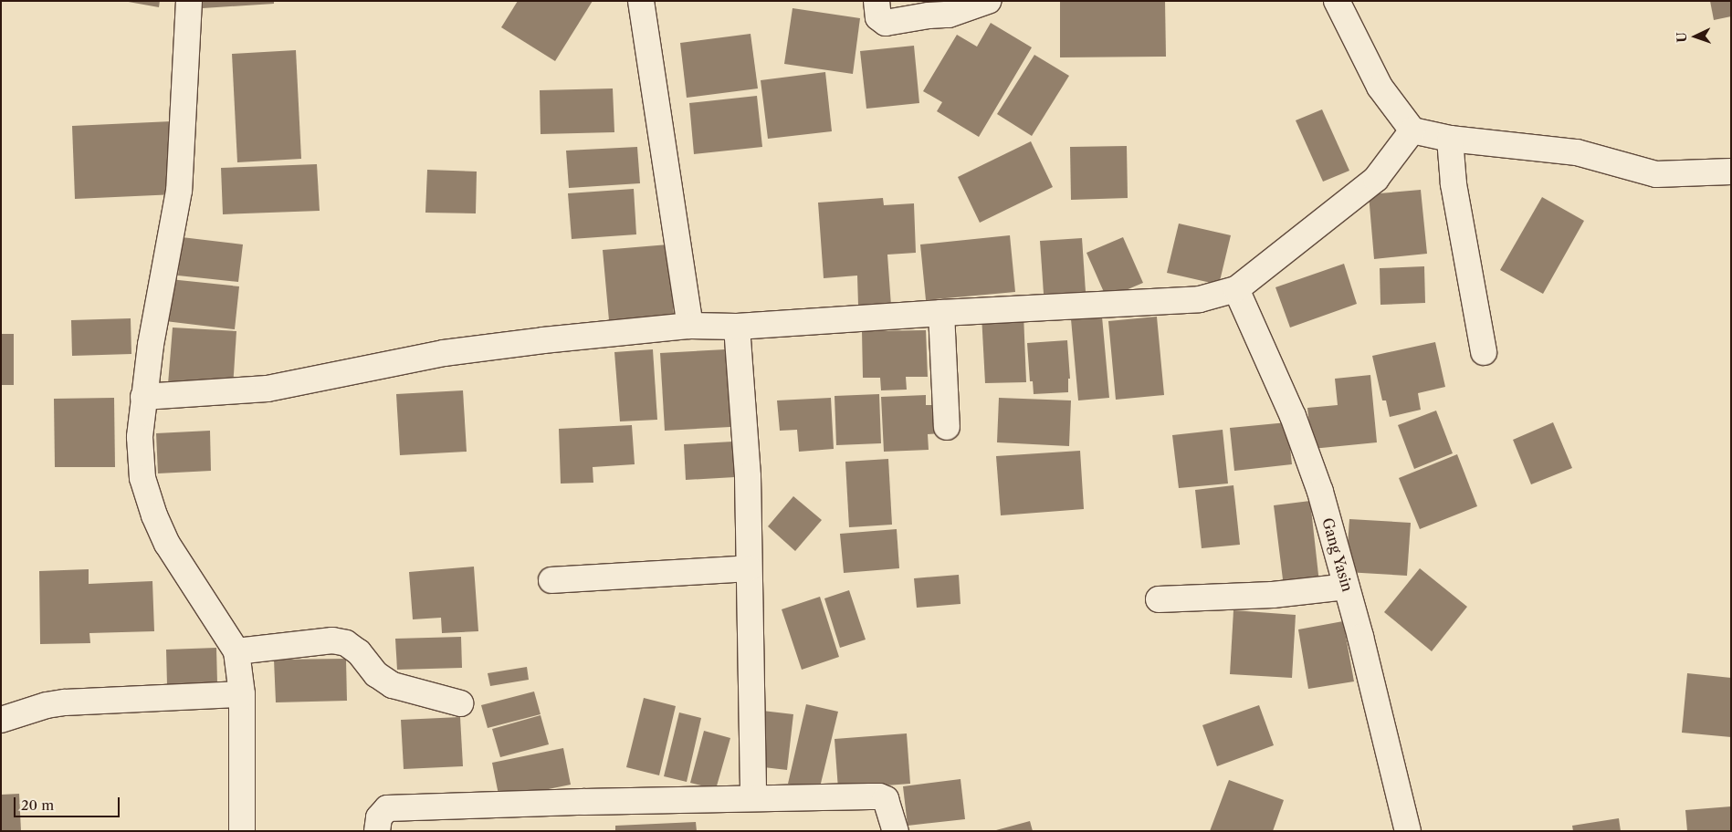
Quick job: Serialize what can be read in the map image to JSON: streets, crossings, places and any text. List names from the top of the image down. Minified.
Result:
{"streets":{"street":["Gang Yasin"]},"scale_bar":"20 m","north":"left"}
